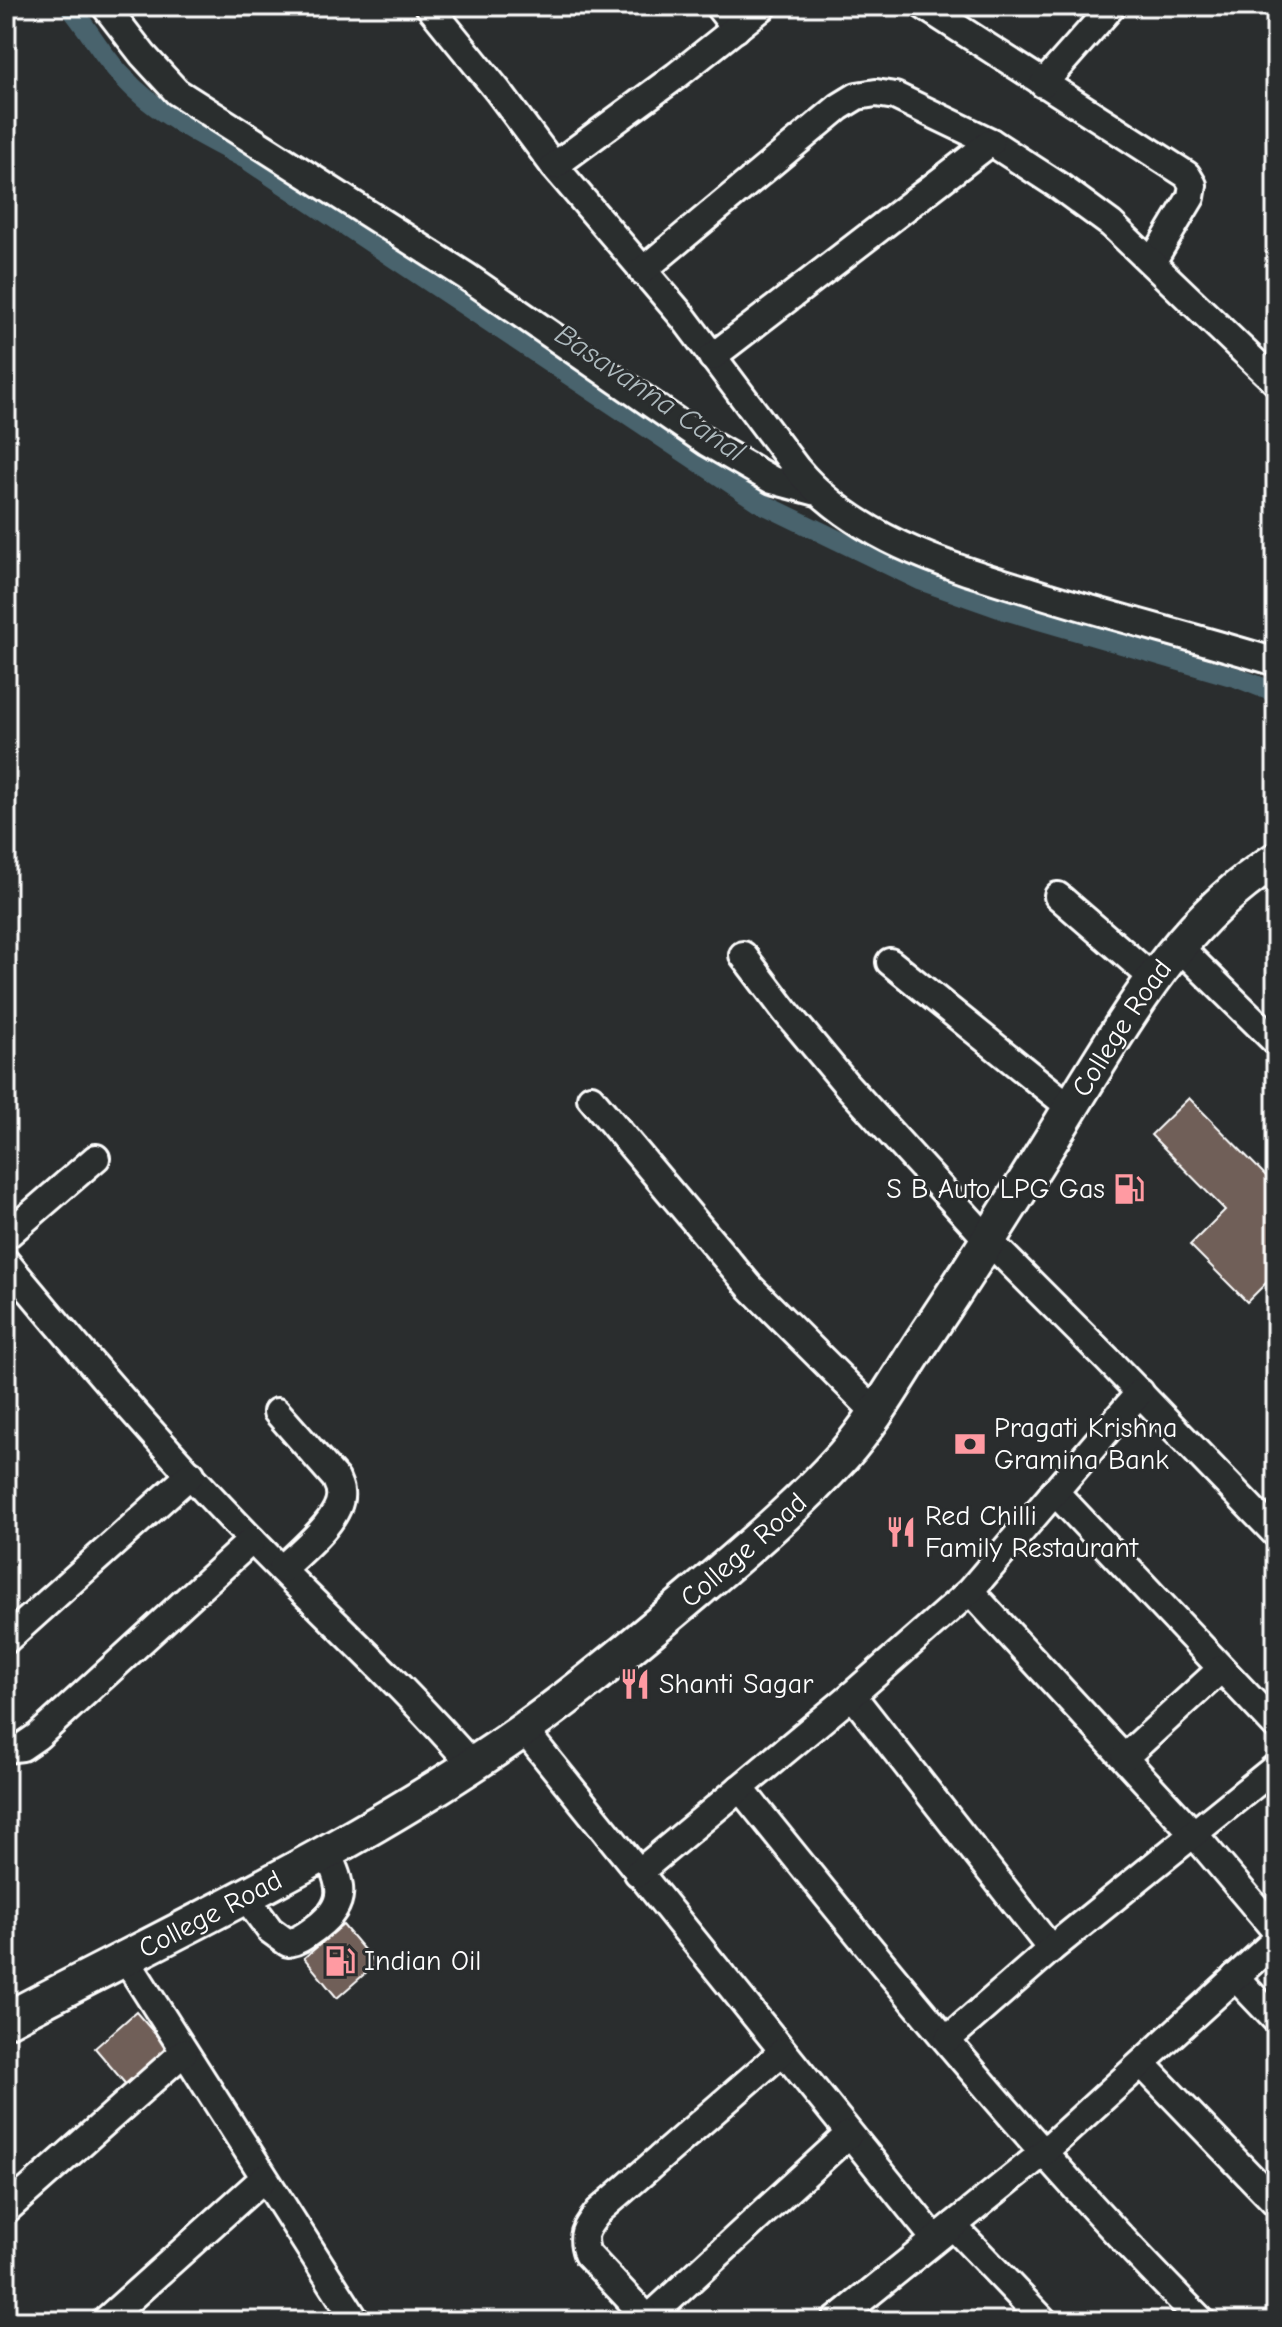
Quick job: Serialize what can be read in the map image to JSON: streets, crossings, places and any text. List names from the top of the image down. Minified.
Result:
{"streets":{"main road":["College Road"]},"water":["Basavanna Canal"],"places":{"fuel station":["S B Auto LPG Gas","Indian Oil"],"bank":["Pragati Krishna Gramina Bank"],"restaurant":["Red Chilli Family Restaurant","Shanti Sagar"]}}
